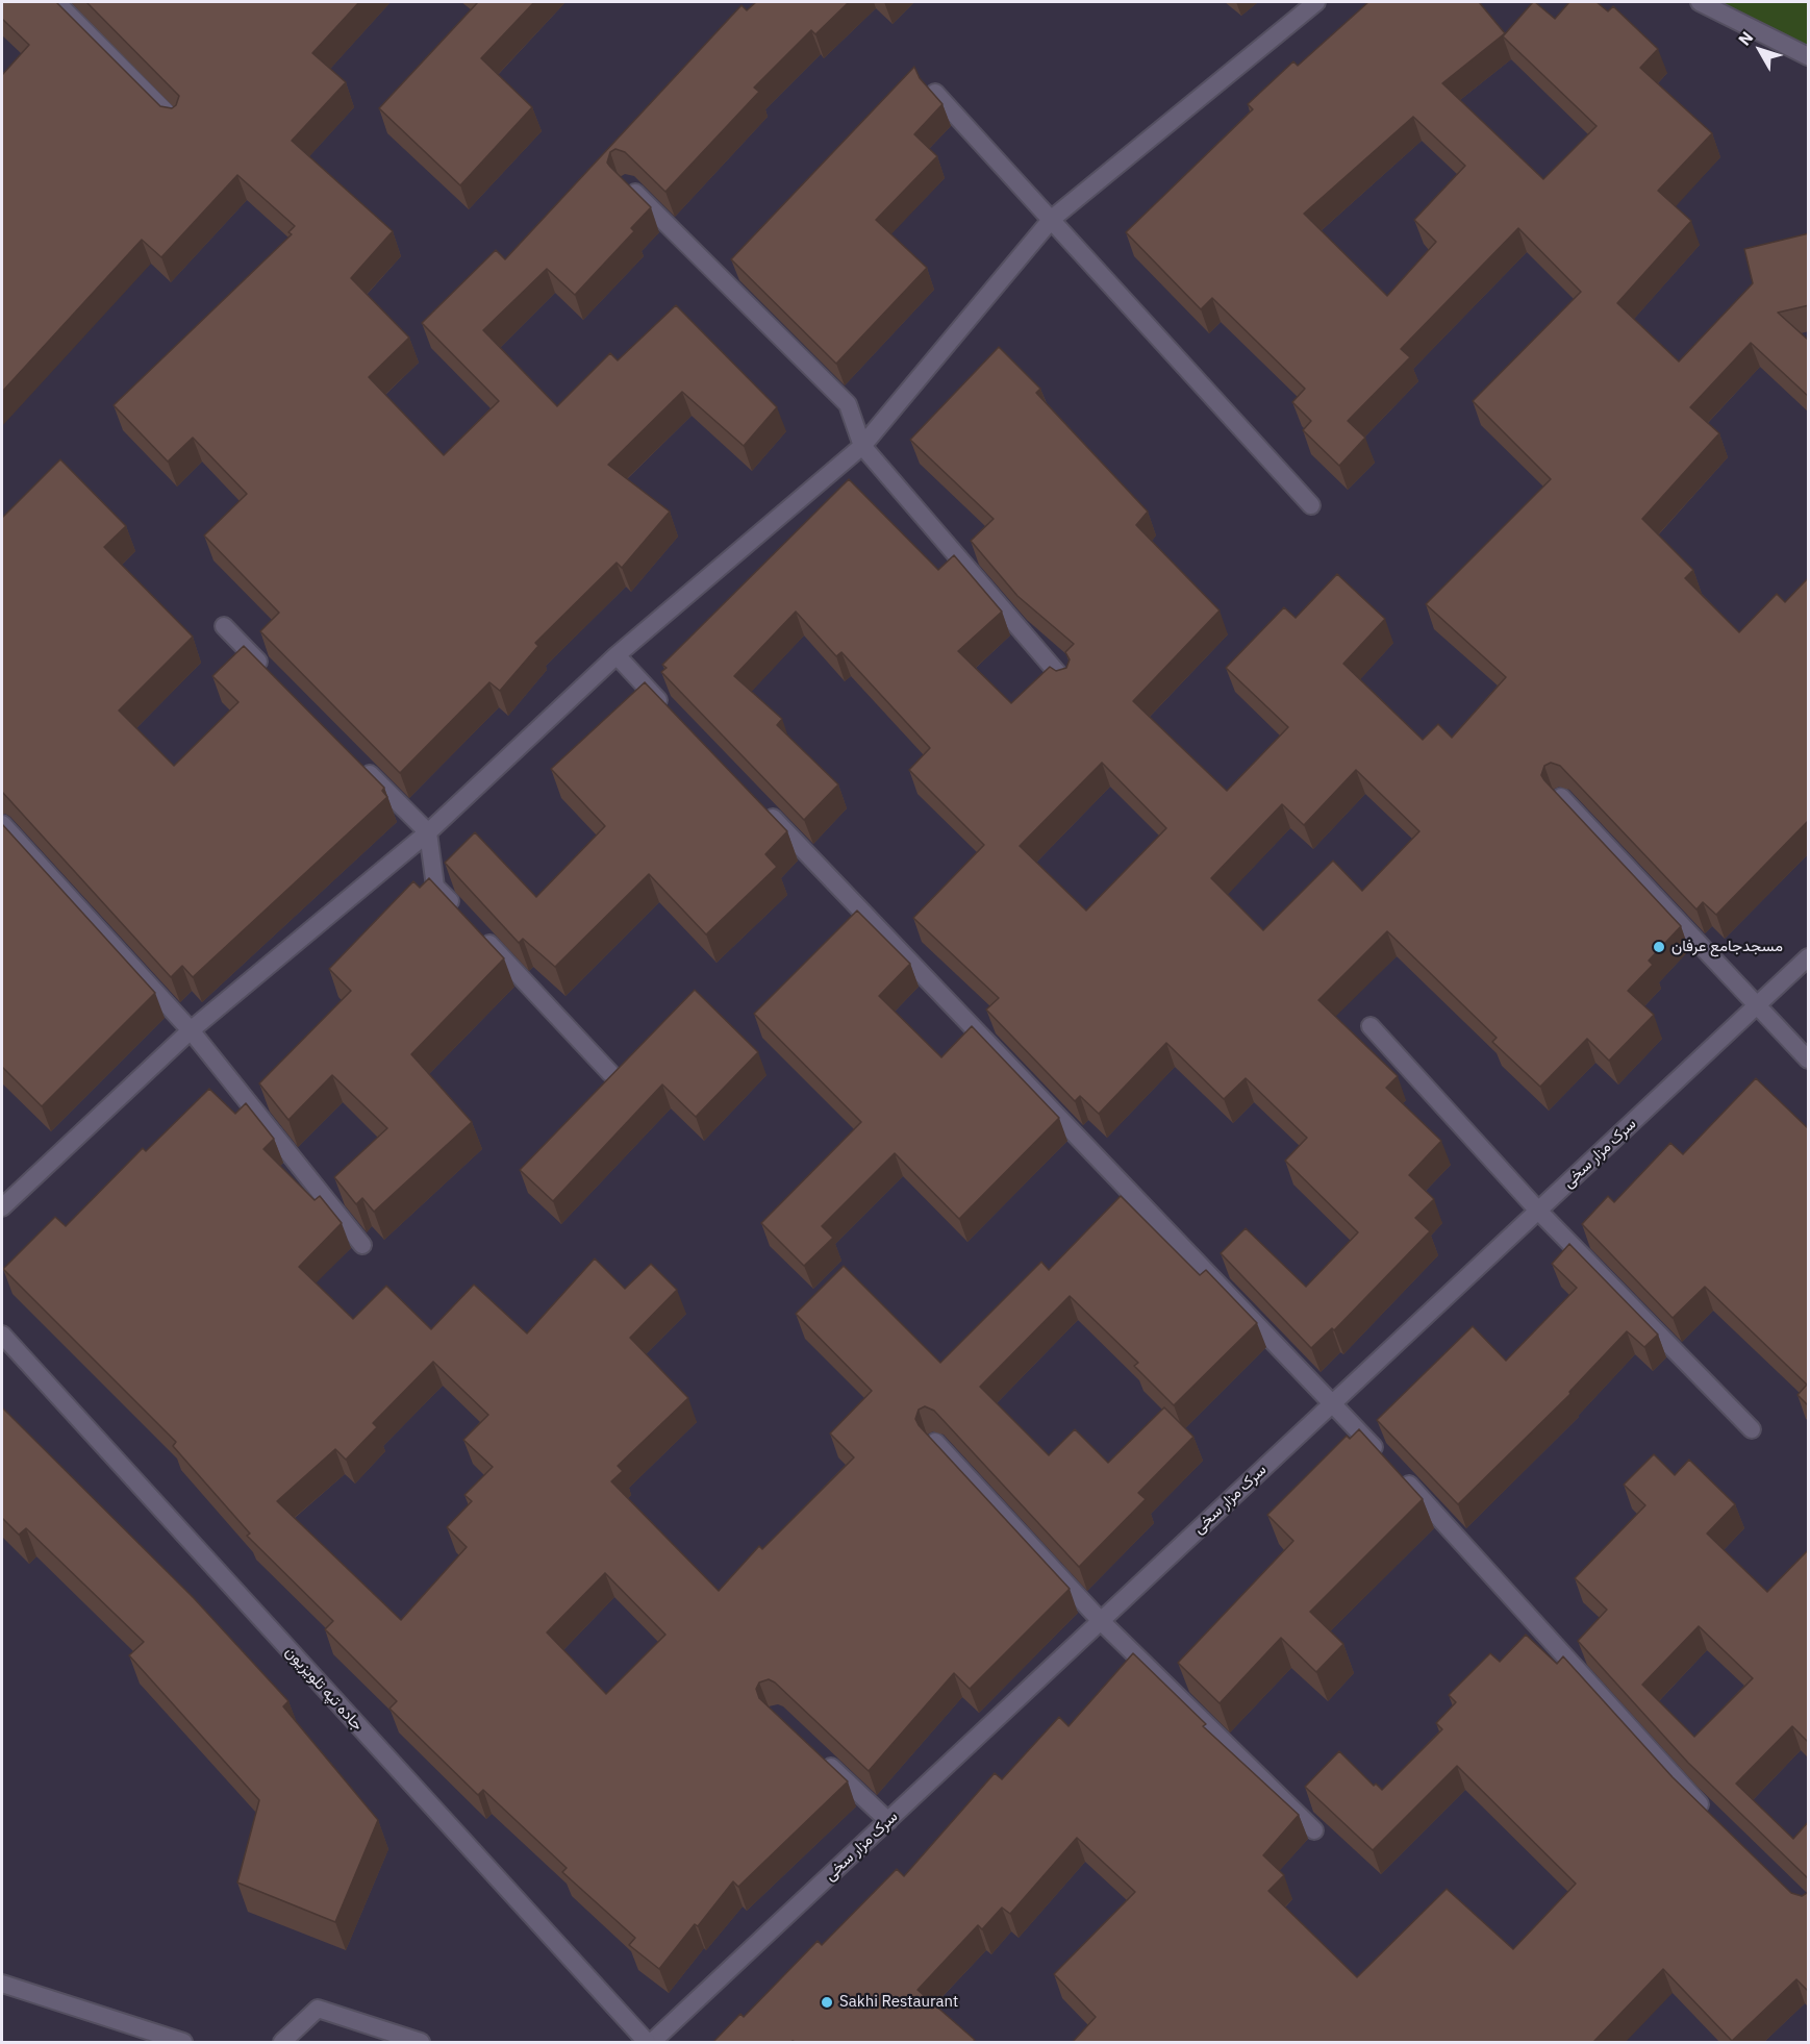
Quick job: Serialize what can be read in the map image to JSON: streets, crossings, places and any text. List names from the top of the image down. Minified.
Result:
{"streets":{"street":["سرک مزار سخی","جاده تپه تلویزیون"]},"places":["مسجدجامع عرفان","Sakhi Restaurant"],"north":"top left"}
